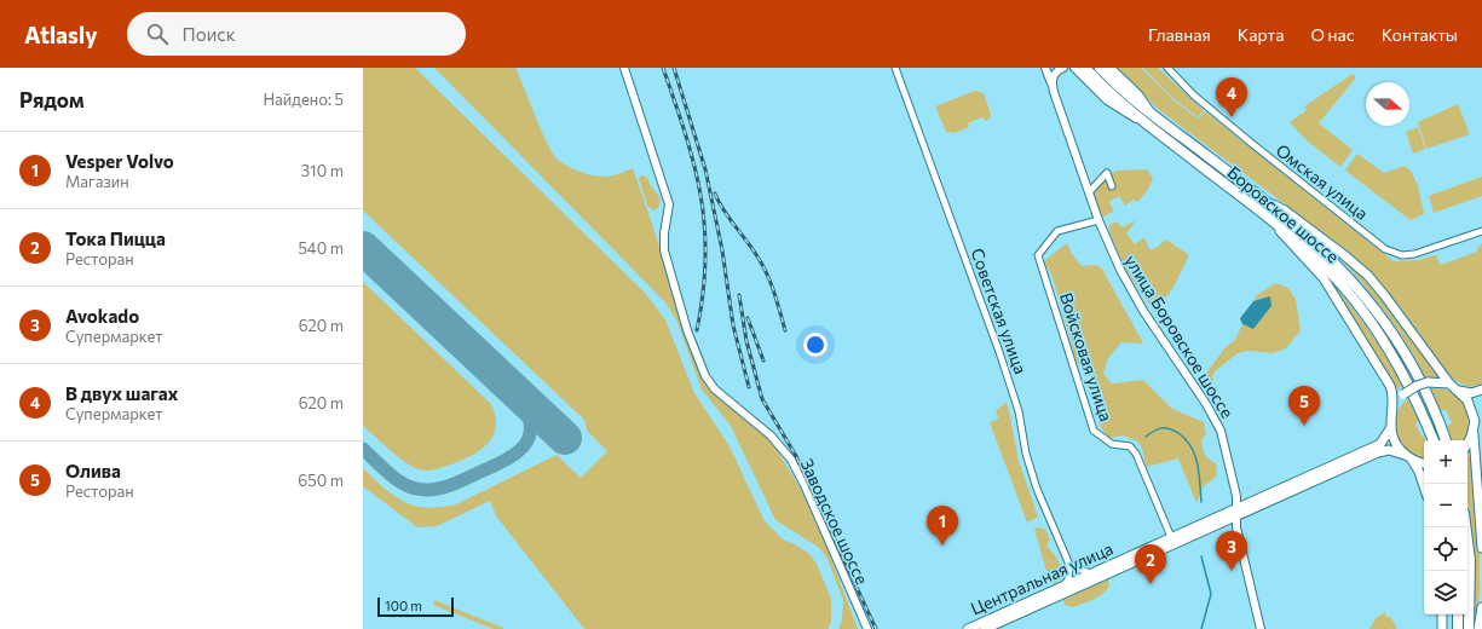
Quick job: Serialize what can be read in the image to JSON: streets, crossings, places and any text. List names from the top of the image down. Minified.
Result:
{"streets":{"main road":["Боровское шоссе","Центральная улица"],"street":["Омская улица","Советская улица","улица Боровское шоссе","Войсковая улица","Заводское шоссе"]},"crossings":[["улица Боровское шоссе","Войсковая улица"],["улица Боровское шоссе","Центральная улица"],["Войсковая улица","Центральная улица"]],"scale_bar":"100 m","north":"right","page":{"header":"Atlasly","search":"Поиск","nav":["Главная","Карта","О нас","Контакты"],"heading":["Рядом","Найдено: 5"],"pins":["4","5","1","3","2"],"list":[{"mark":"1","name":"Vesper Volvo","note":"Магазин","value":"310 m"},{"mark":"2","name":"Тока Пицца","note":"Ресторан","value":"540 m"},{"mark":"3","name":"Avokado","note":"Супермаркет","value":"620 m"},{"mark":"4","name":"В двух шагах","note":"Супермаркет","value":"620 m"},{"mark":"5","name":"Олива","note":"Ресторан","value":"650 m"}],"map_buttons":["+","−"],"scale":"100 m"}}
